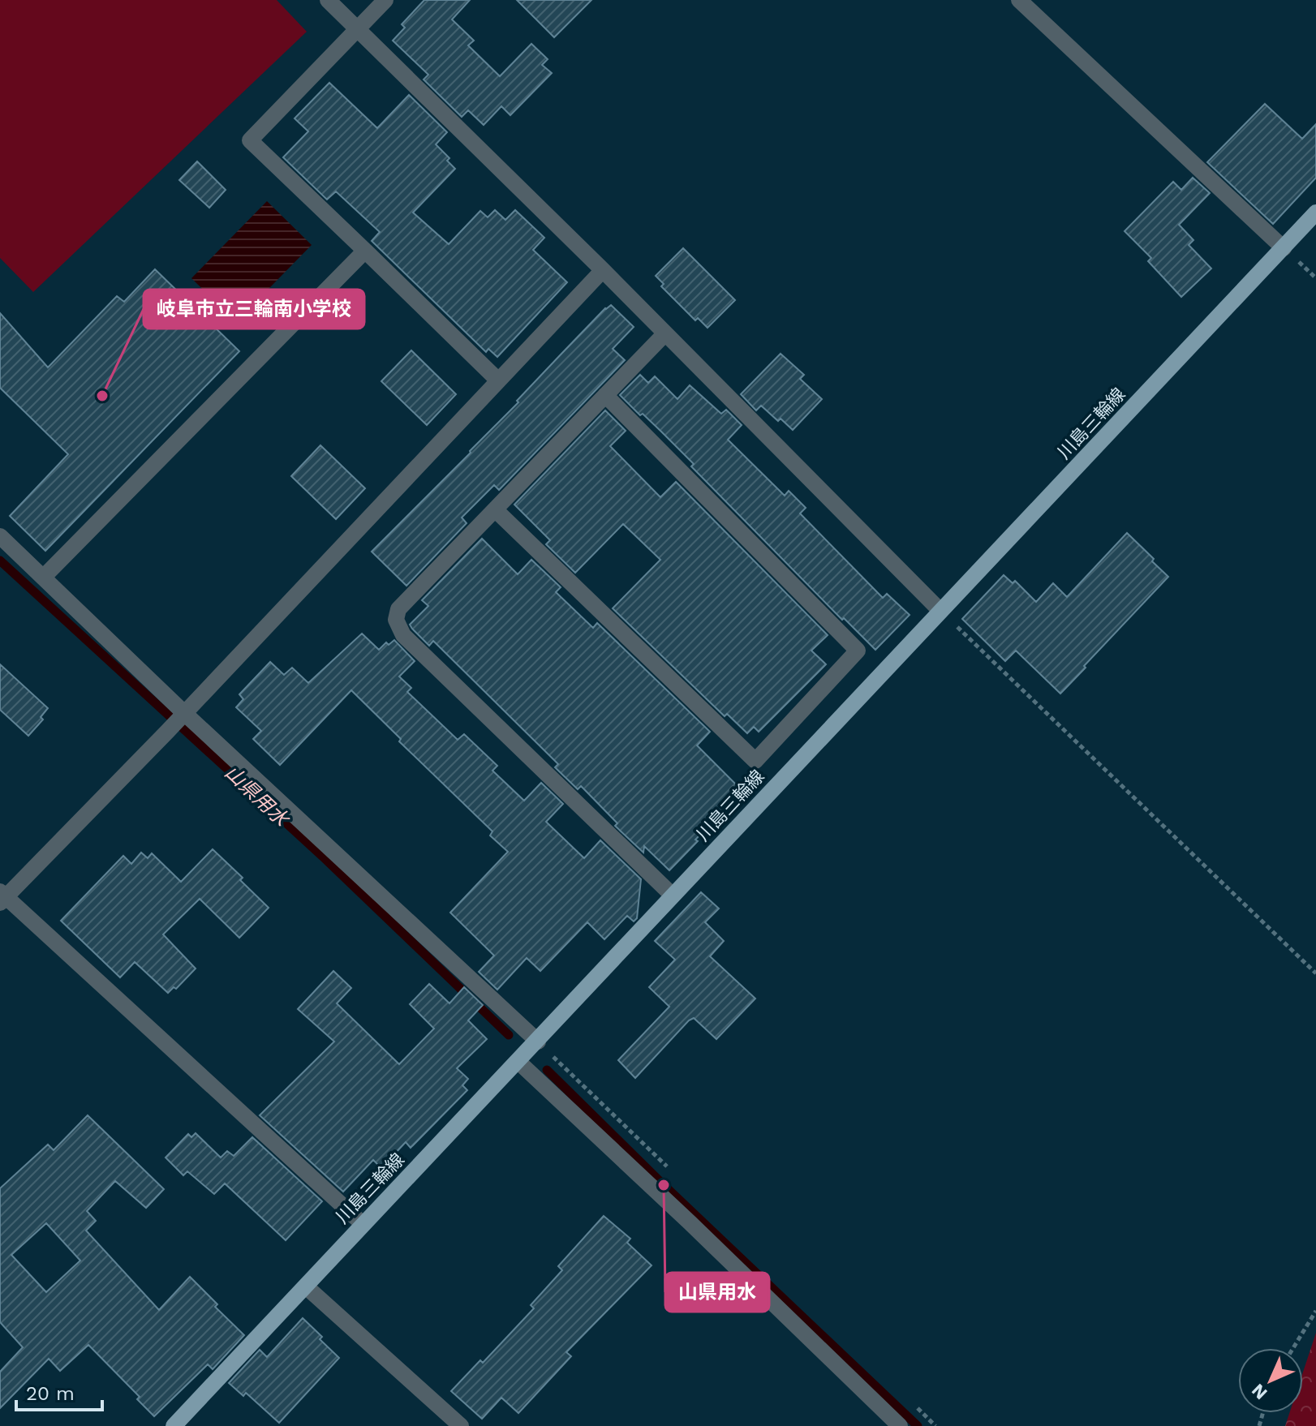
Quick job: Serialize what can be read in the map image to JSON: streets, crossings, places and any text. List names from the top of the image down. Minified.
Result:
{"streets":{"main road":["川島三輪線"]},"water":["山県用水"],"places":["岐阜市立三輪南小学校","山県用水"],"scale_bar":"20 m","north":"bottom left"}
